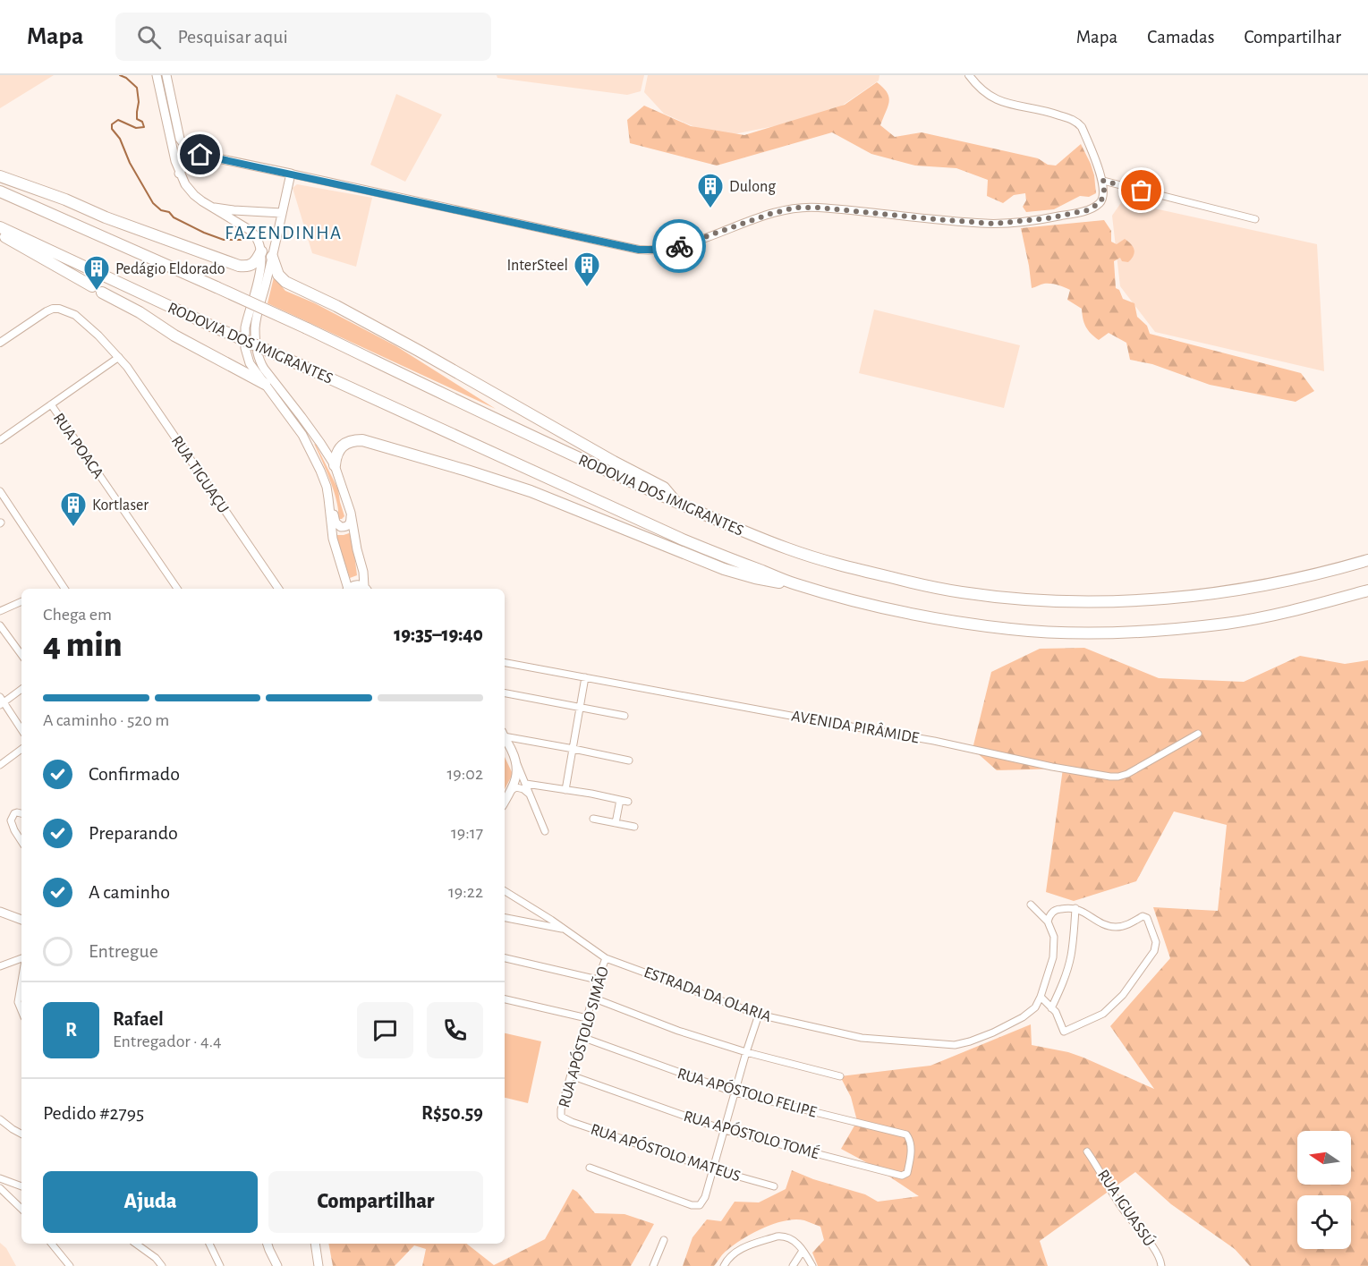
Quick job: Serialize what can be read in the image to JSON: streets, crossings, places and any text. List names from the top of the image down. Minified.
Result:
{"streets":{"highway":["RODOVIA DOS IMIGRANTES"],"street":["RUA POACA","RUA TIGUAÇU","AVENIDA PIRÂMIDE","ESTRADA DA OLARIA","RUA APÓSTOLO SIMÃO","RUA APÓSTOLO FELIPE","RUA APÓSTOLO TOMÉ","RUA APÓSTOLO MATEUS","RUA IGUASSÚ"]},"crossings":[["ESTRADA DA OLARIA","RUA APÓSTOLO SIMÃO"],["RUA APÓSTOLO SIMÃO","RUA APÓSTOLO FELIPE"],["RUA APÓSTOLO SIMÃO","RUA APÓSTOLO TOMÉ"],["RUA APÓSTOLO SIMÃO","RUA APÓSTOLO MATEUS"],["RUA APÓSTOLO FELIPE","RUA APÓSTOLO TOMÉ"]],"districts":["FAZENDINHA"],"places":{"building":["Dulong","InterSteel","Pedágio Eldorado","Kortlaser"]},"north":"left","page":{"header":"Mapa","search":"Pesquisar aqui","nav":["Mapa","Camadas","Compartilhar"],"heading":["4 min","Chega em","19:35–19:40"],"panel":["Rafael","Entregador · 4.4","Pedido #2795","R$50.59"],"bar":"A caminho · 520 m","list":[["Confirmado","19:02"],["Preparando","19:17"],["A caminho","19:22"],"Entregue"],"round":"R","buttons":["Ajuda","Compartilhar"]}}
